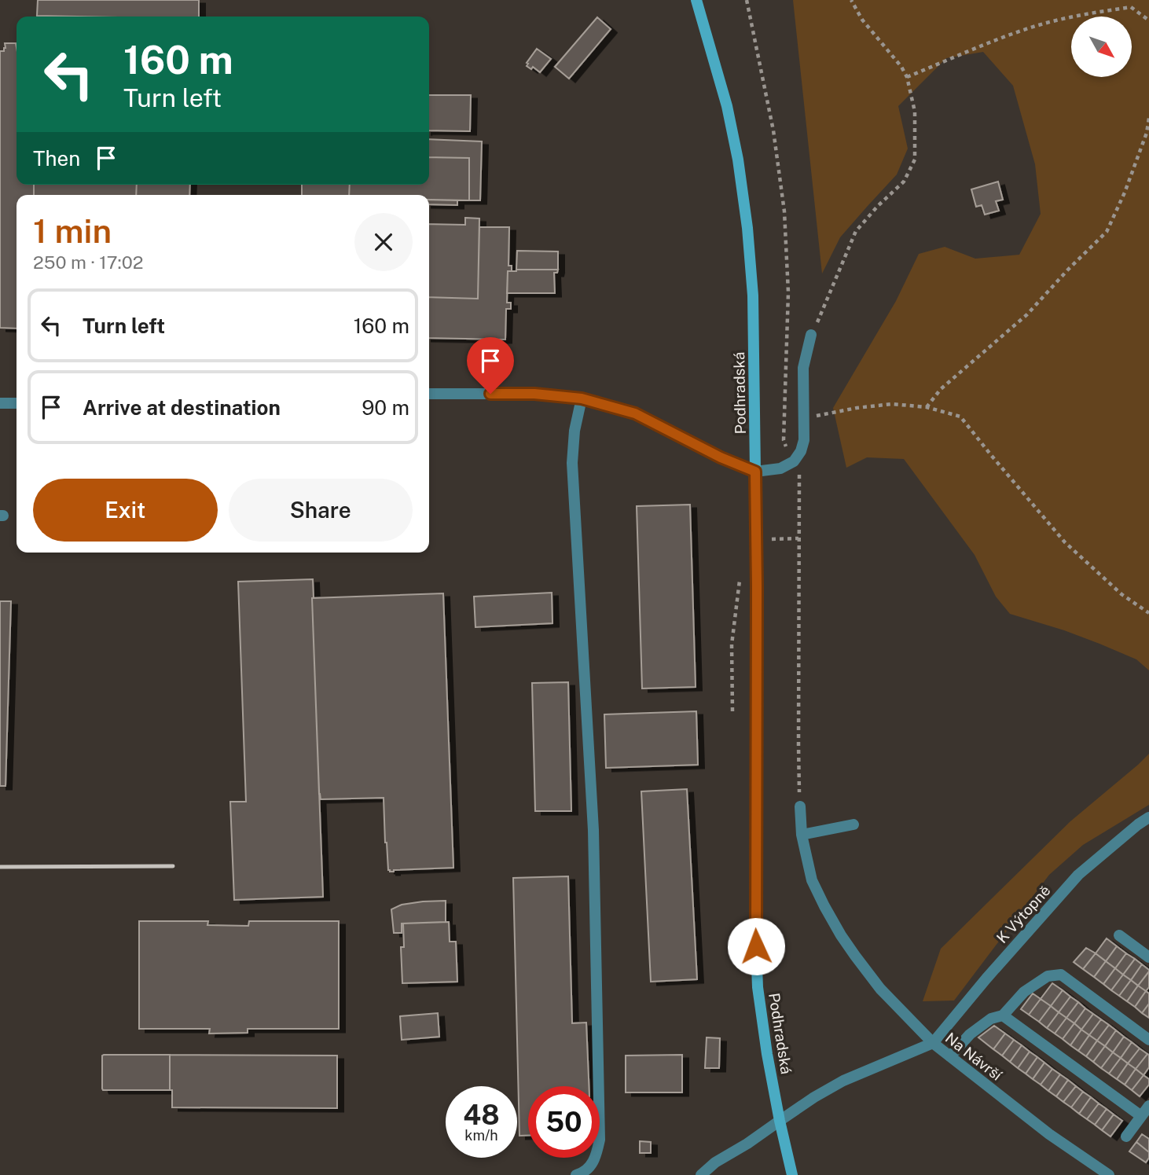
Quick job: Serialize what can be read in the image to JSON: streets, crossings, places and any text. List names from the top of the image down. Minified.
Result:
{"streets":{"main road":["Podhradská"],"street":["K Výtopně","Na Návrší"]},"crossings":[["Podhradská","Na Návrší"],["K Výtopně","Na Návrší"]],"north":"bottom right","page":{"turn":["160 m","Turn left"],"then":"Then","heading":["1 min","250 m · 17:02"],"list":[{"name":"Turn left","value":"160 m"},{"name":"Arrive at destination","value":"90 m"}],"buttons":["Exit","Share"],"speed":"48 km/h","limit":"50"}}
